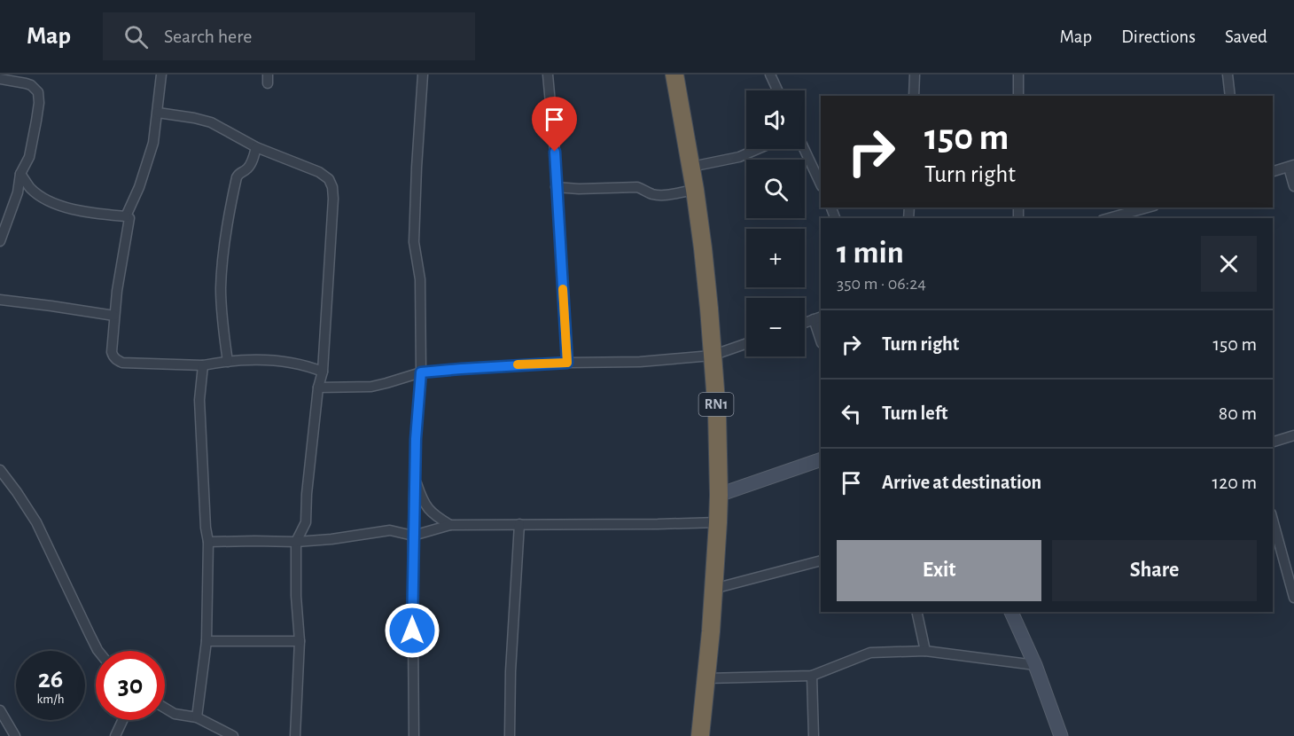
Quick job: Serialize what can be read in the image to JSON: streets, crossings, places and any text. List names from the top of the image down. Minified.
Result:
{"streets":{"highway":["RN1"]},"page":{"header":"Map","search":"Search here","nav":["Map","Directions","Saved"],"map_buttons":["+","−"],"turn":["150 m","Turn right"],"heading":["1 min","350 m · 06:24"],"list":[{"name":"Turn right","value":"150 m"},{"name":"Turn left","value":"80 m"},{"name":"Arrive at destination","value":"120 m"}],"buttons":["Exit","Share"],"speed":"26 km/h","limit":"30"}}
